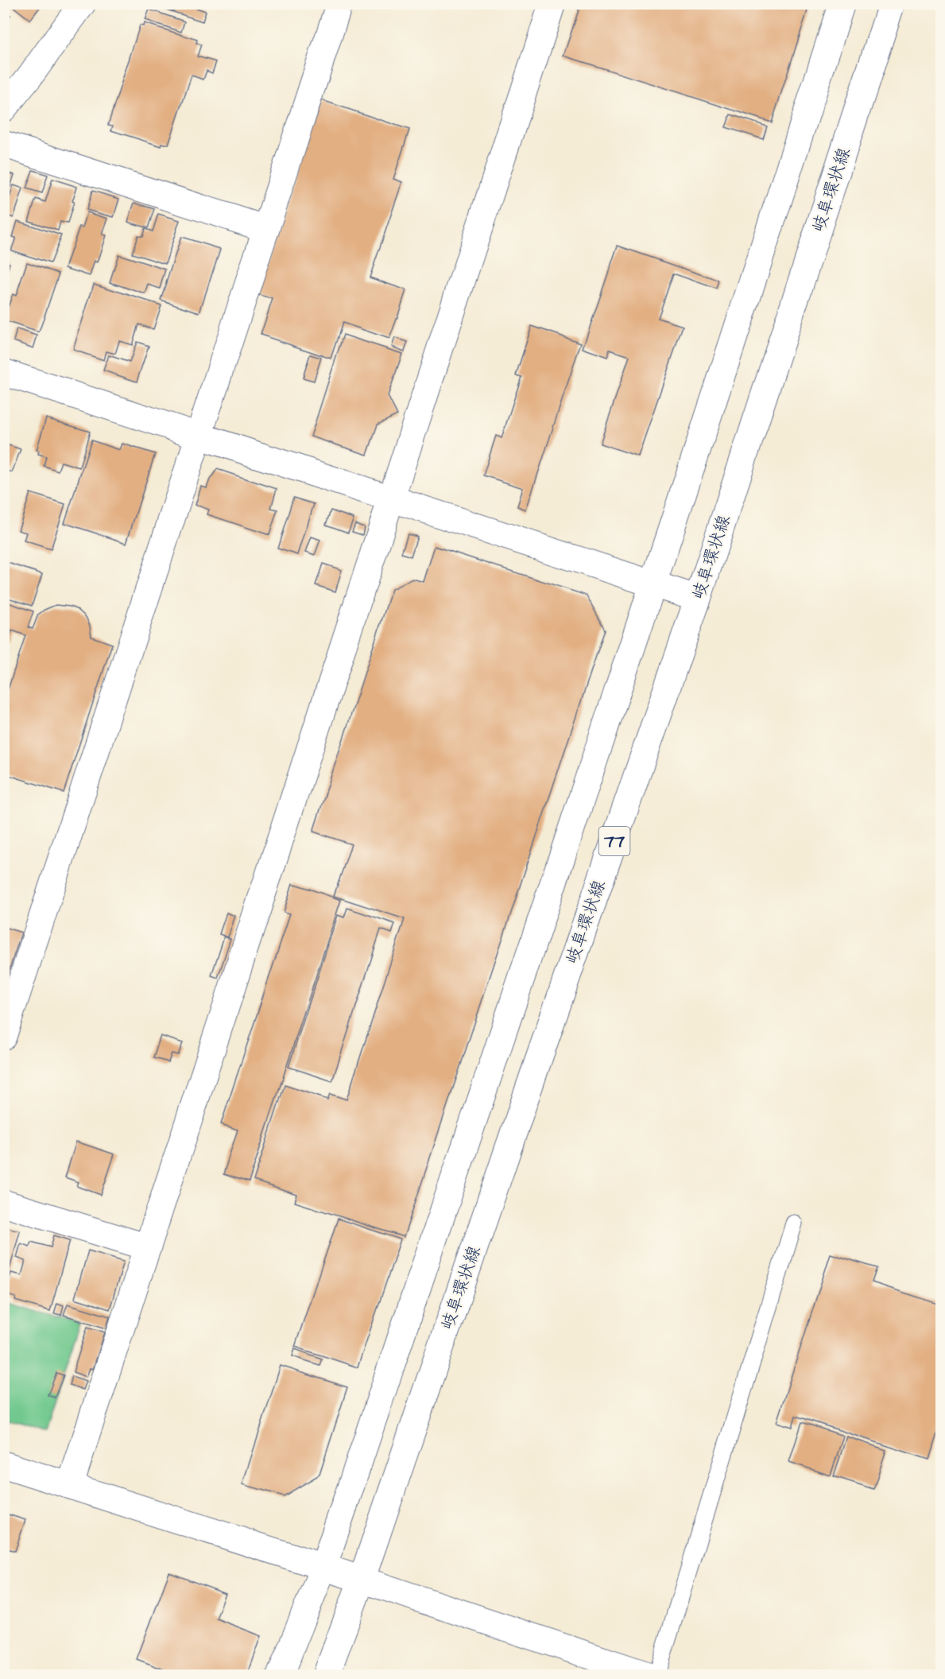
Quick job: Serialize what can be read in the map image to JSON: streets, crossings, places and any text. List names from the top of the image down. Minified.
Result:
{"streets":{"street":["岐阜環状線","77"]}}
